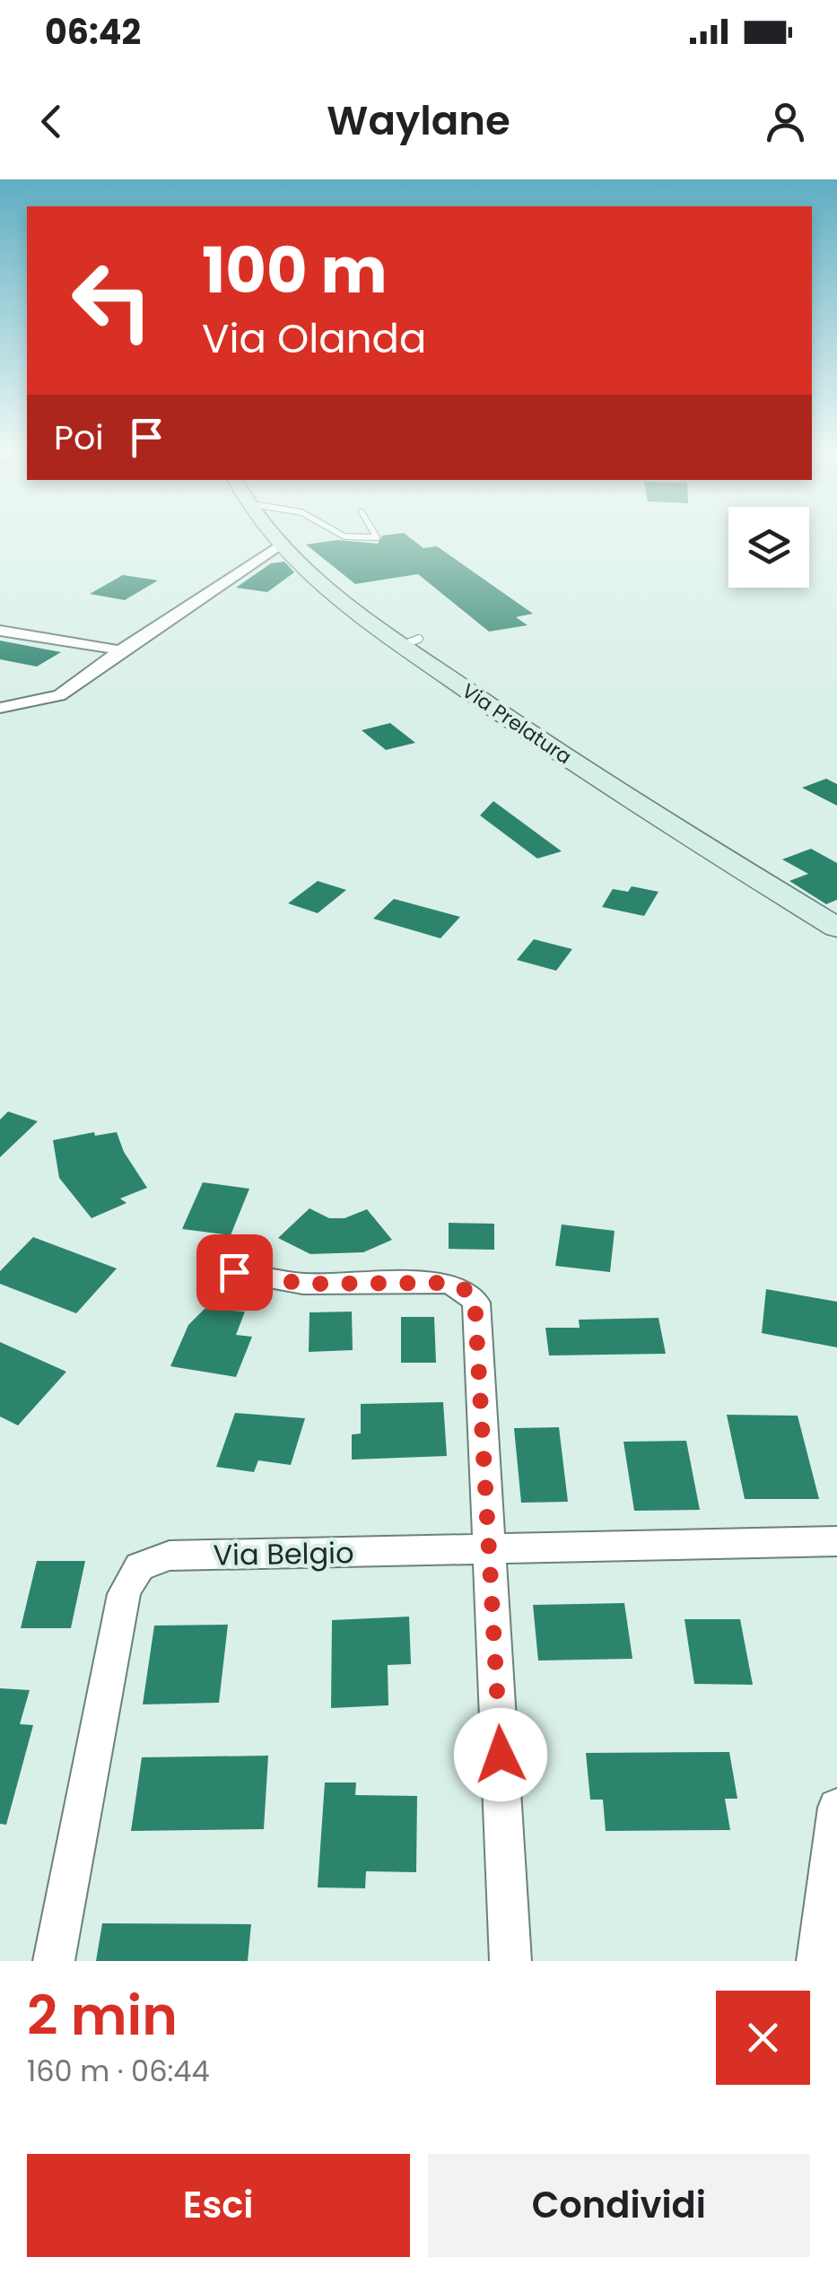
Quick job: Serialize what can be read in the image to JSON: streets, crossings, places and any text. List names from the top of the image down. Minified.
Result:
{"streets":{"street":["Via Prelatura","Via Belgio"]},"page":{"status":"06:42","header":"Waylane","turn":["100 m","Via Olanda"],"then":"Poi","heading":["2 min","160 m · 06:44"],"buttons":["Esci","Condividi"]}}
